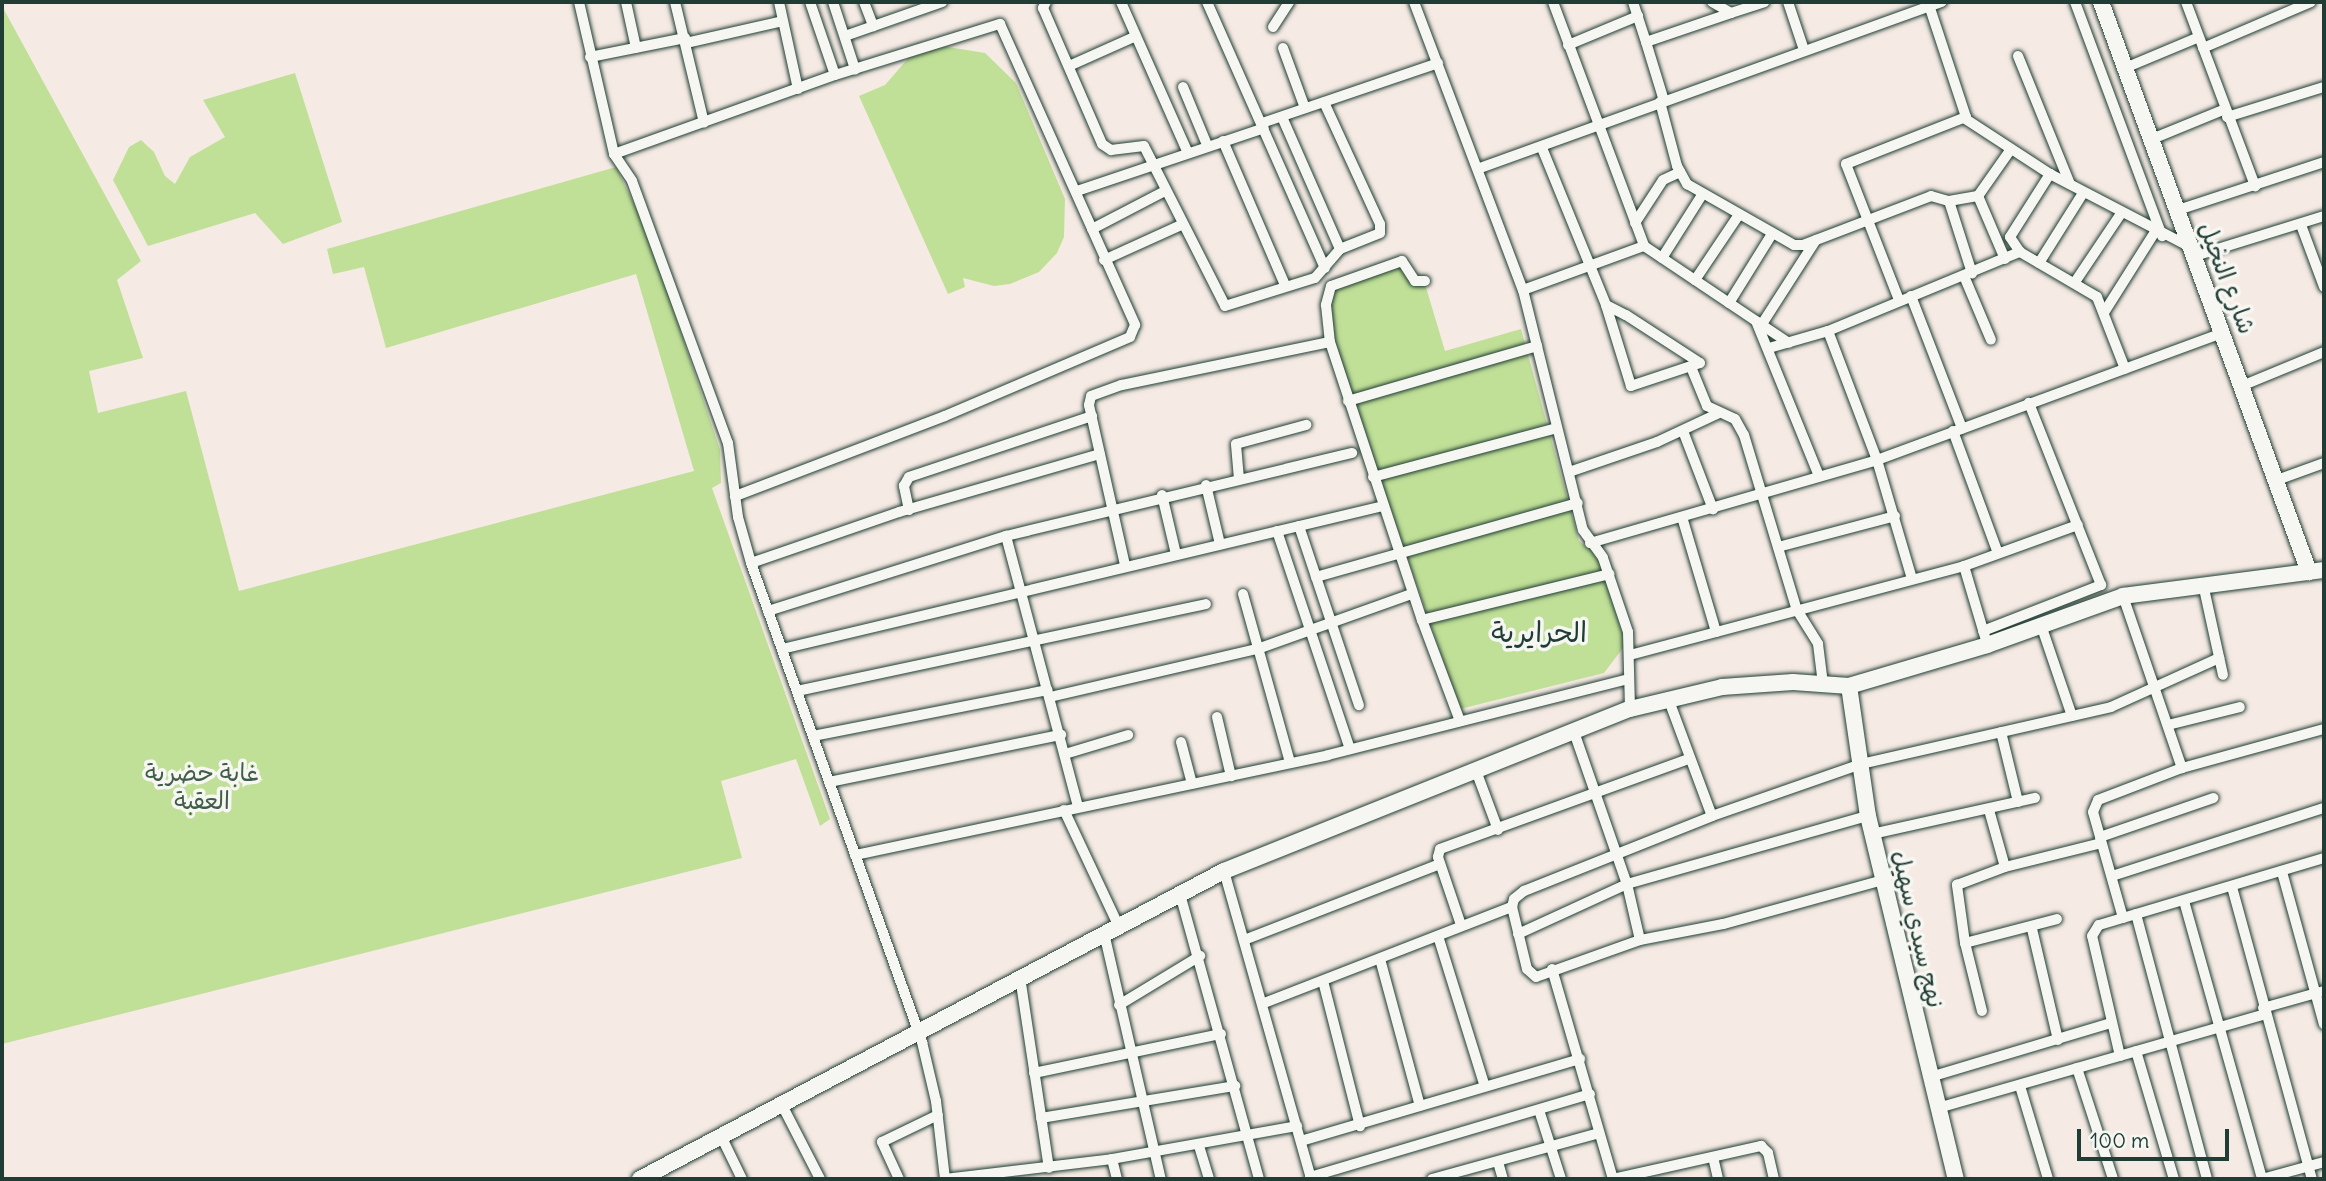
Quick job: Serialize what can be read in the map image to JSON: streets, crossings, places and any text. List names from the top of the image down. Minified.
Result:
{"streets":{"main road":["شارع النخيل","نهج سيدي سهيل"]},"districts":["الحرايرية"],"parks":["غابة حضرية العقبة"],"scale_bar":"100 m"}
